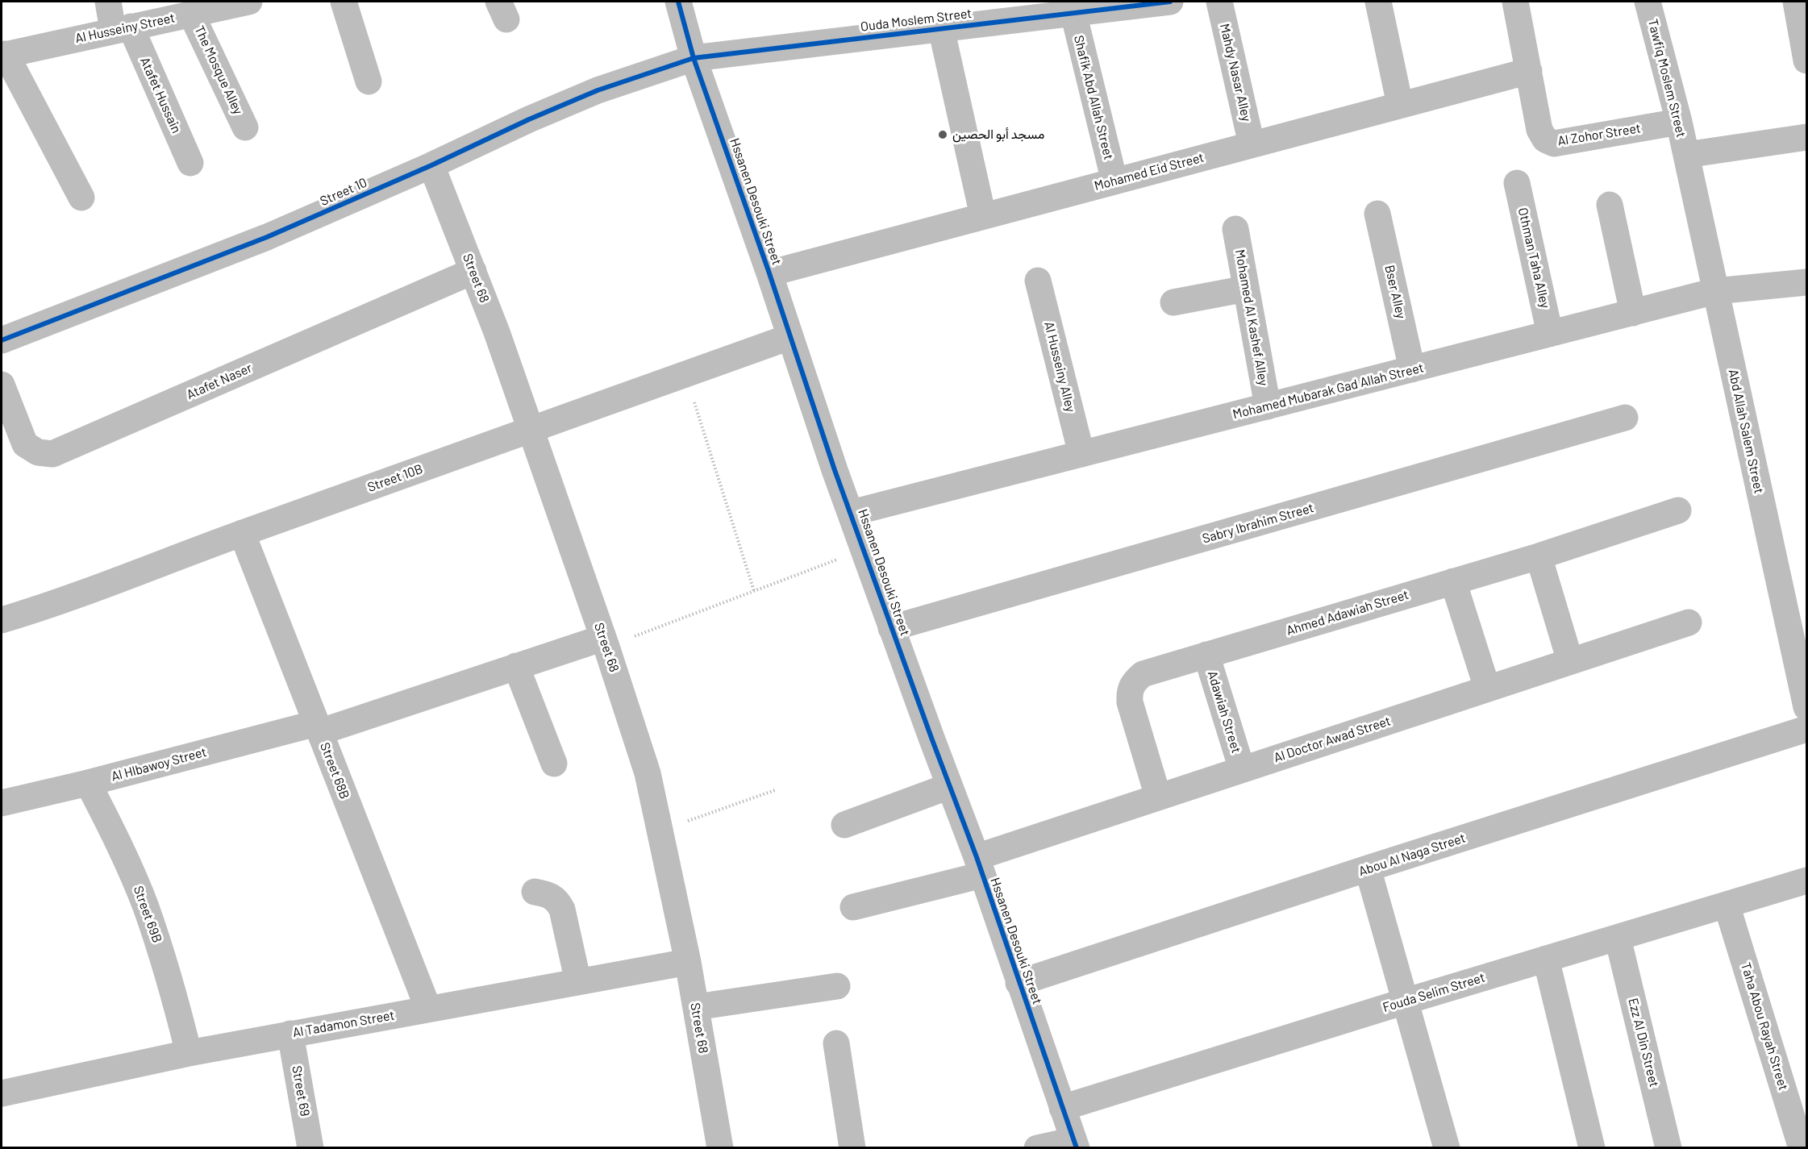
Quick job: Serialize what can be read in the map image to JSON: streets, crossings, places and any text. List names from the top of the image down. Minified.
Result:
{"streets":{"street":["Ouda Moslem Street","Al Husseiny Street","The Mosque Alley","Mahdy Nasar Alley","Tawfiq Moslem Street","Atafet Hussain","Shafik Abd Allah Street","Al Zohor Street","Mohamed Eid Street","Street 10","Hssanen Desouki Street","Othman Taha Alley","Street 68","Bser Alley","Mohamed Al Kashef Alley","Al Husseiny Alley","Atafet Naser","Mohamed Mubarak Gad Allah Street","Abd Allah Salem Street","Street 10B","Sabry Ibrahim Street","Ahmed Adawiah Street","Adawiah Street","Al Doctor Awad Street","Al Hlbawoy Street","Street 68B","Abou Al Naga Street","Street 69B","Fouda Selim Street","Al Tadamon Street","Taha Abou Rayah Street","Ezz Al Din Street","Street 69"]},"crossings":[["Ouda Moslem Street","Shafik Abd Allah Street"],["Ouda Moslem Street","Street 10"],["Ouda Moslem Street","Hssanen Desouki Street"],["Al Husseiny Street","The Mosque Alley"],["Al Husseiny Street","Atafet Hussain"],["Mahdy Nasar Alley","Mohamed Eid Street"],["Tawfiq Moslem Street","Al Zohor Street"],["Tawfiq Moslem Street","Abd Allah Salem Street"],["Shafik Abd Allah Street","Mohamed Eid Street"],["Al Zohor Street","Mohamed Eid Street"],["Mohamed Eid Street","Hssanen Desouki Street"],["Street 10","Hssanen Desouki Street"],["Street 10","Street 68"],["Hssanen Desouki Street","Mohamed Mubarak Gad Allah Street"],["Hssanen Desouki Street","Street 10B"],["Hssanen Desouki Street","Sabry Ibrahim Street"],["Hssanen Desouki Street","Al Doctor Awad Street"],["Hssanen Desouki Street","Abou Al Naga Street"],["Hssanen Desouki Street","Fouda Selim Street"],["Othman Taha Alley","Mohamed Mubarak Gad Allah Street"],["Street 68","Atafet Naser"],["Street 68","Street 10B"],["Street 68","Al Hlbawoy Street"],["Street 68","Al Tadamon Street"],["Bser Alley","Mohamed Mubarak Gad Allah Street"],["Mohamed Al Kashef Alley","Mohamed Mubarak Gad Allah Street"],["Al Husseiny Alley","Mohamed Mubarak Gad Allah Street"],["Mohamed Mubarak Gad Allah Street","Abd Allah Salem Street"],["Street 10B","Street 68B"],["Ahmed Adawiah Street","Adawiah Street"],["Ahmed Adawiah Street","Al Doctor Awad Street"],["Adawiah Street","Al Doctor Awad Street"],["Al Hlbawoy Street","Street 68B"],["Al Hlbawoy Street","Street 69B"],["Street 68B","Al Tadamon Street"],["Street 69B","Al Tadamon Street"],["Fouda Selim Street","Taha Abou Rayah Street"],["Fouda Selim Street","Ezz Al Din Street"],["Al Tadamon Street","Street 69"]],"places":["مسجد أبو الحصين"]}
